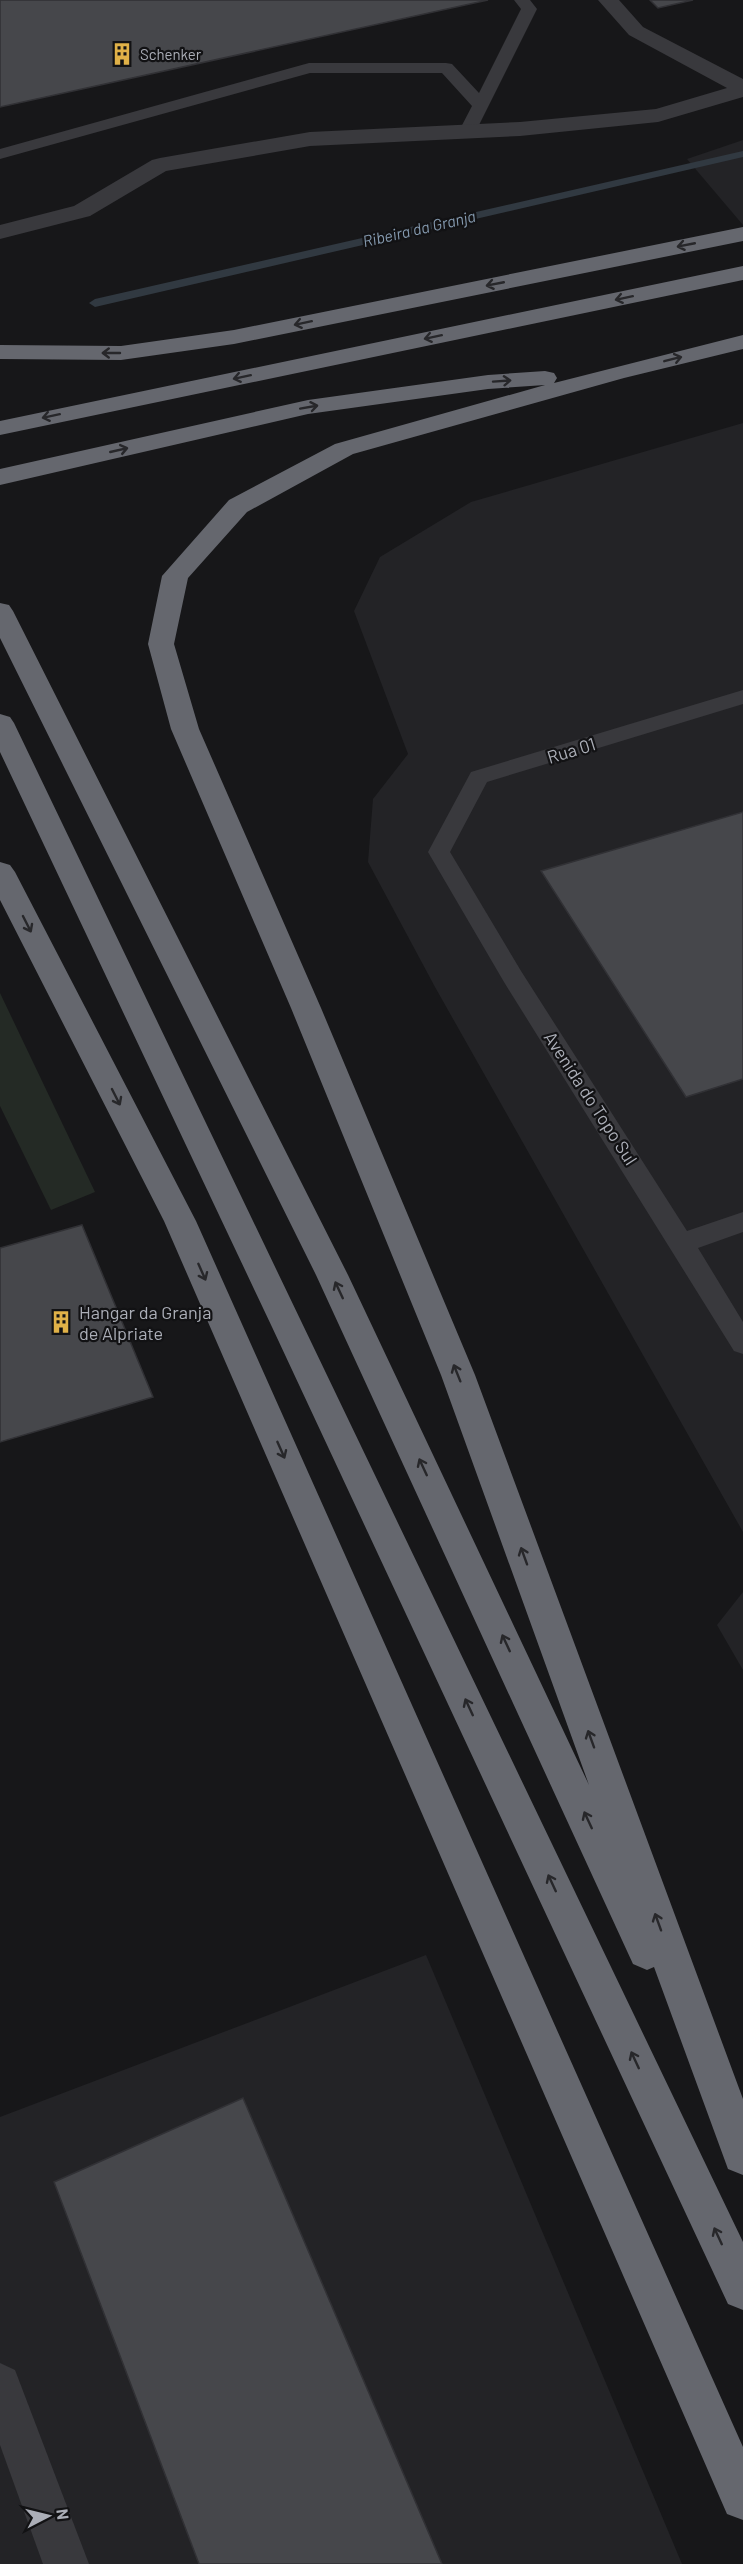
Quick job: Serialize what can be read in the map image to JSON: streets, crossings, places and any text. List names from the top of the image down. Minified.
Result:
{"streets":{"lane":["Rua 01","Avenida do Topo Sul"]},"crossings":[["Rua 01","Avenida do Topo Sul"]],"water":["Ribeira da Granja"],"places":{"building":["Schenker","Hangar da Granja de Alpriate"]},"north":"right"}
